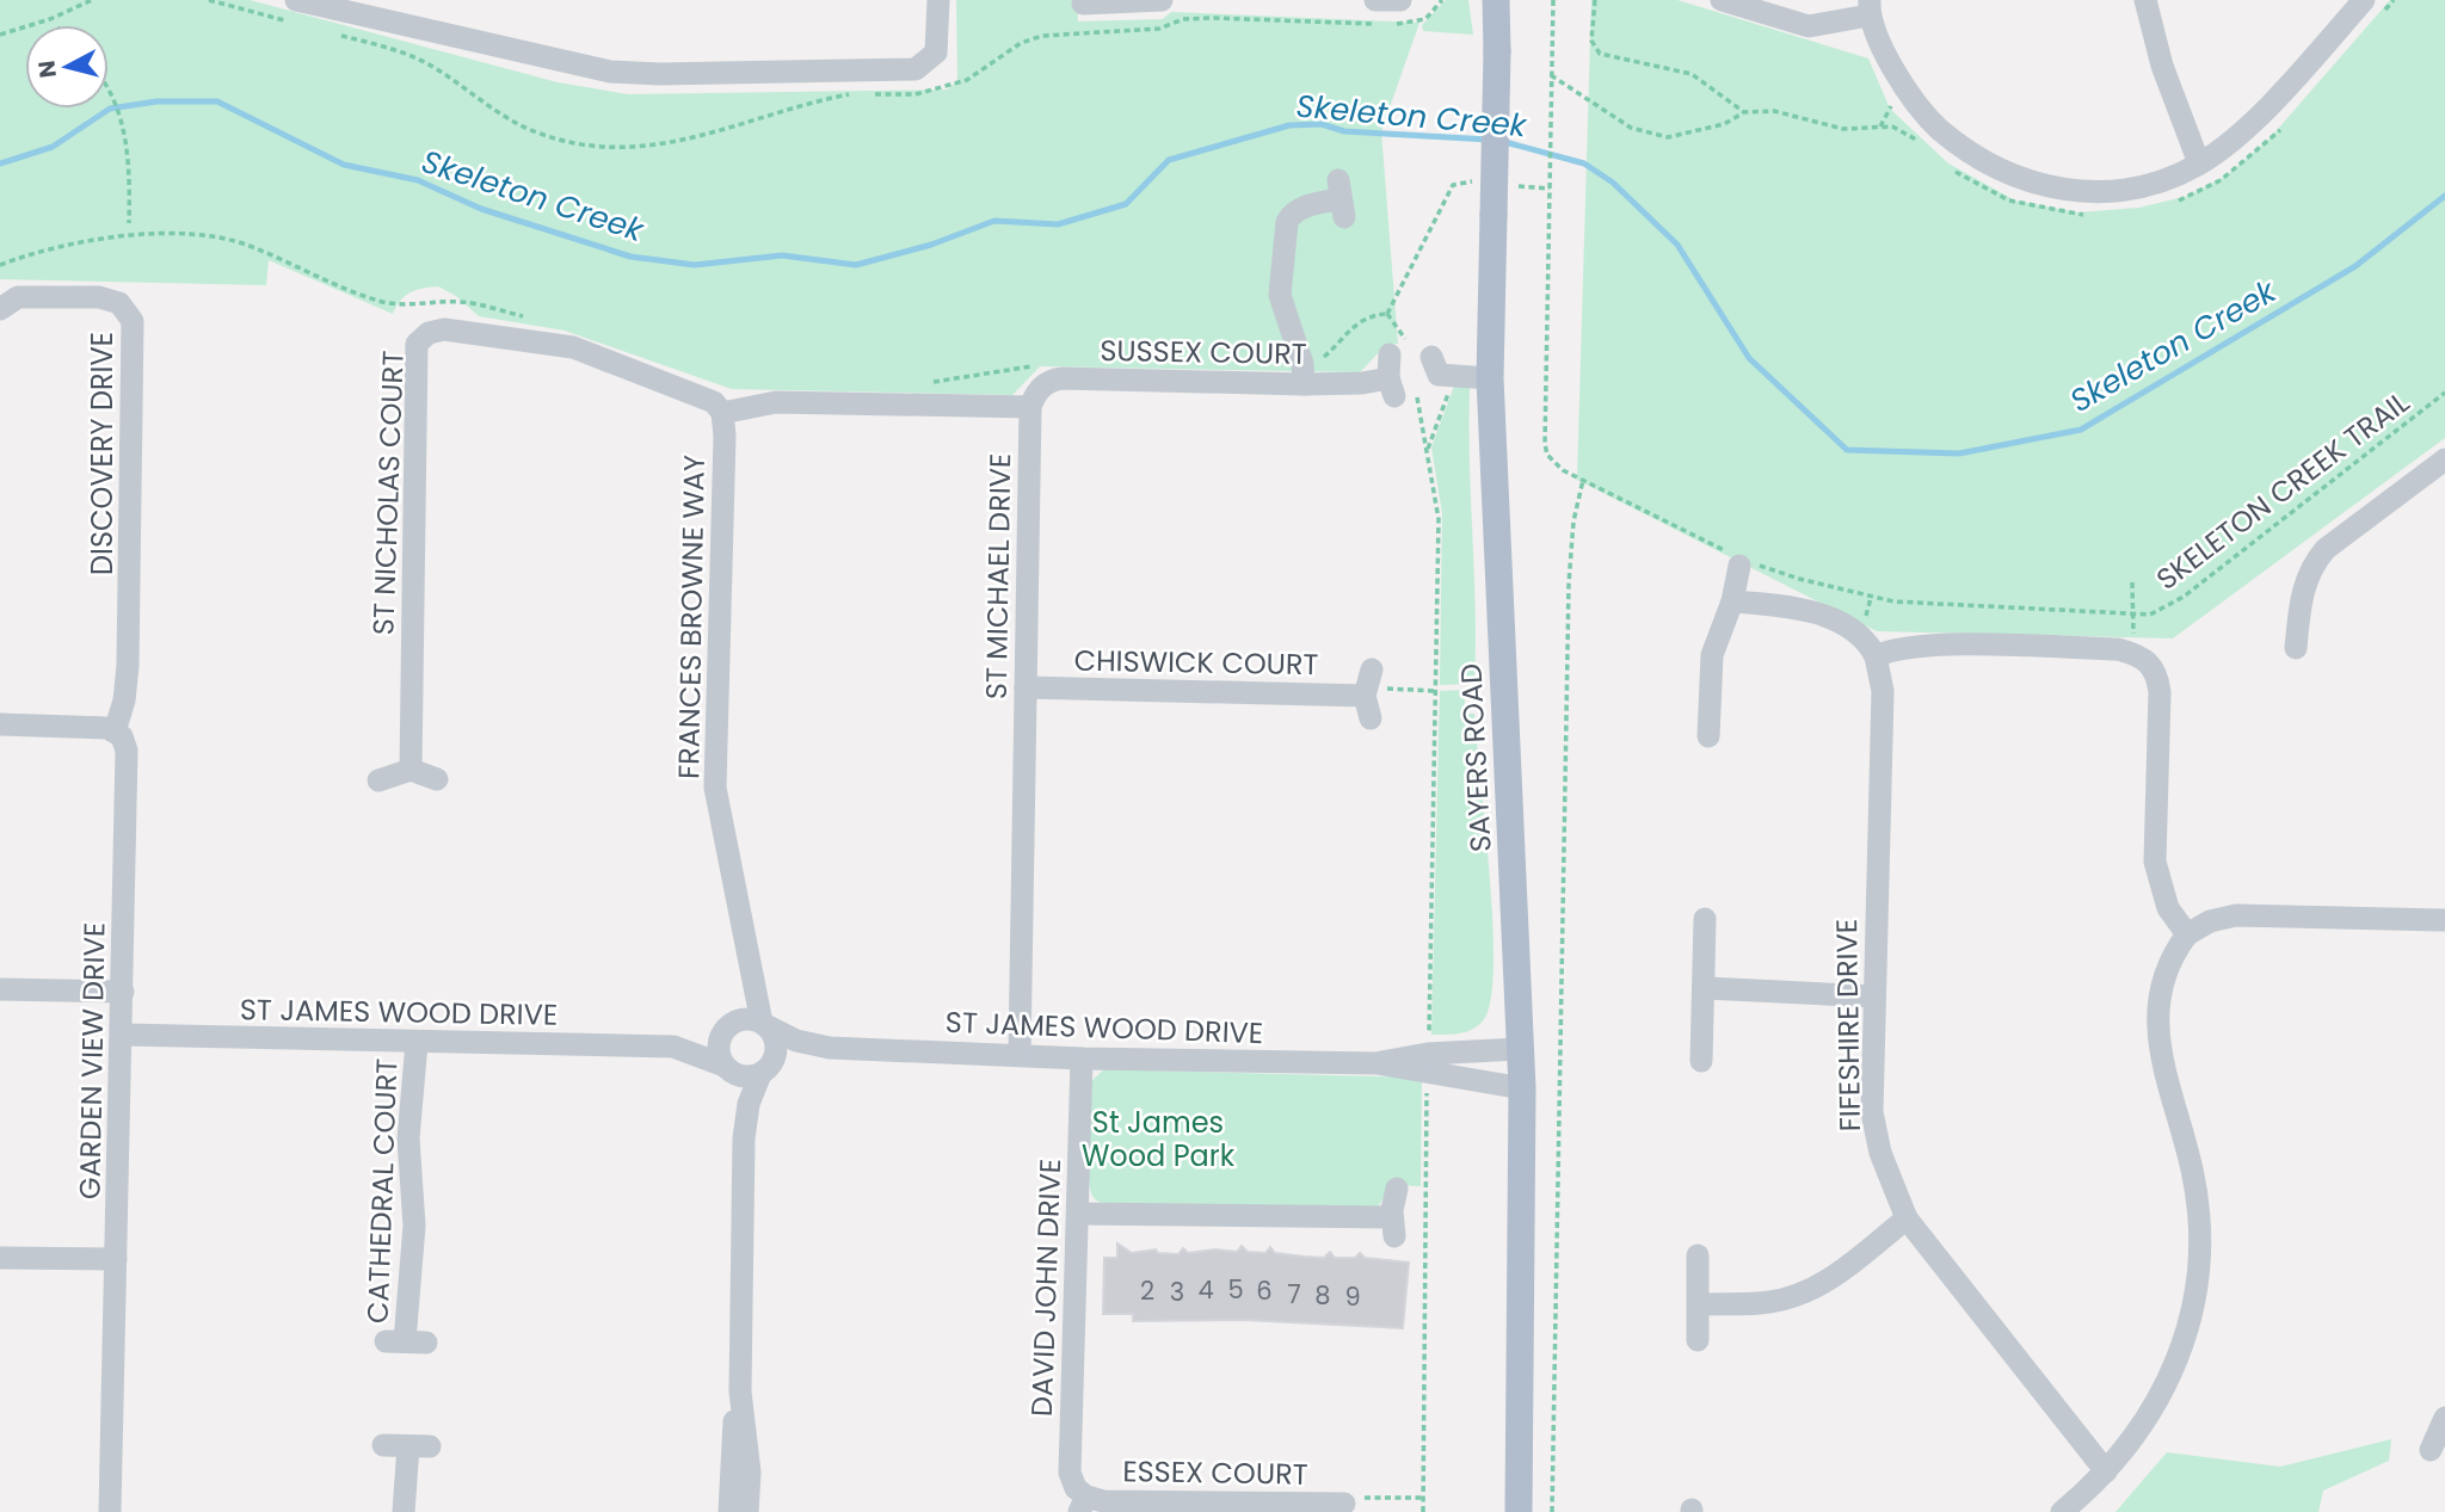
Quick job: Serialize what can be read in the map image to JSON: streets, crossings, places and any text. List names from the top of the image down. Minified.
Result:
{"streets":{"main road":["SAYERS ROAD"],"street":["SUSSEX COURT","DISCOVERY DRIVE","ST NICHOLAS COURT","ST MICHAEL DRIVE","FRANCES BROWNE WAY","CHISWICK COURT","ST JAMES WOOD DRIVE","FIFESHIRE DRIVE","GARDEN VIEW DRIVE","CATHEDRAL COURT","DAVID JOHN DRIVE","ESSEX COURT"],"path":["SKELETON CREEK TRAIL"]},"crossings":[["SUSSEX COURT","ST MICHAEL DRIVE"],["DISCOVERY DRIVE","GARDEN VIEW DRIVE"],["ST NICHOLAS COURT","FRANCES BROWNE WAY"],["ST MICHAEL DRIVE","CHISWICK COURT"],["ST MICHAEL DRIVE","ST JAMES WOOD DRIVE"],["FRANCES BROWNE WAY","ST JAMES WOOD DRIVE"],["SAYERS ROAD","ST JAMES WOOD DRIVE"],["ST JAMES WOOD DRIVE","GARDEN VIEW DRIVE"],["ST JAMES WOOD DRIVE","CATHEDRAL COURT"],["ST JAMES WOOD DRIVE","DAVID JOHN DRIVE"],["DAVID JOHN DRIVE","ESSEX COURT"]],"water":["Skeleton Creek"],"parks":["St James Wood Park"],"house_numbers":["4","5","2","6","3","7","8","9"],"north":"left"}
